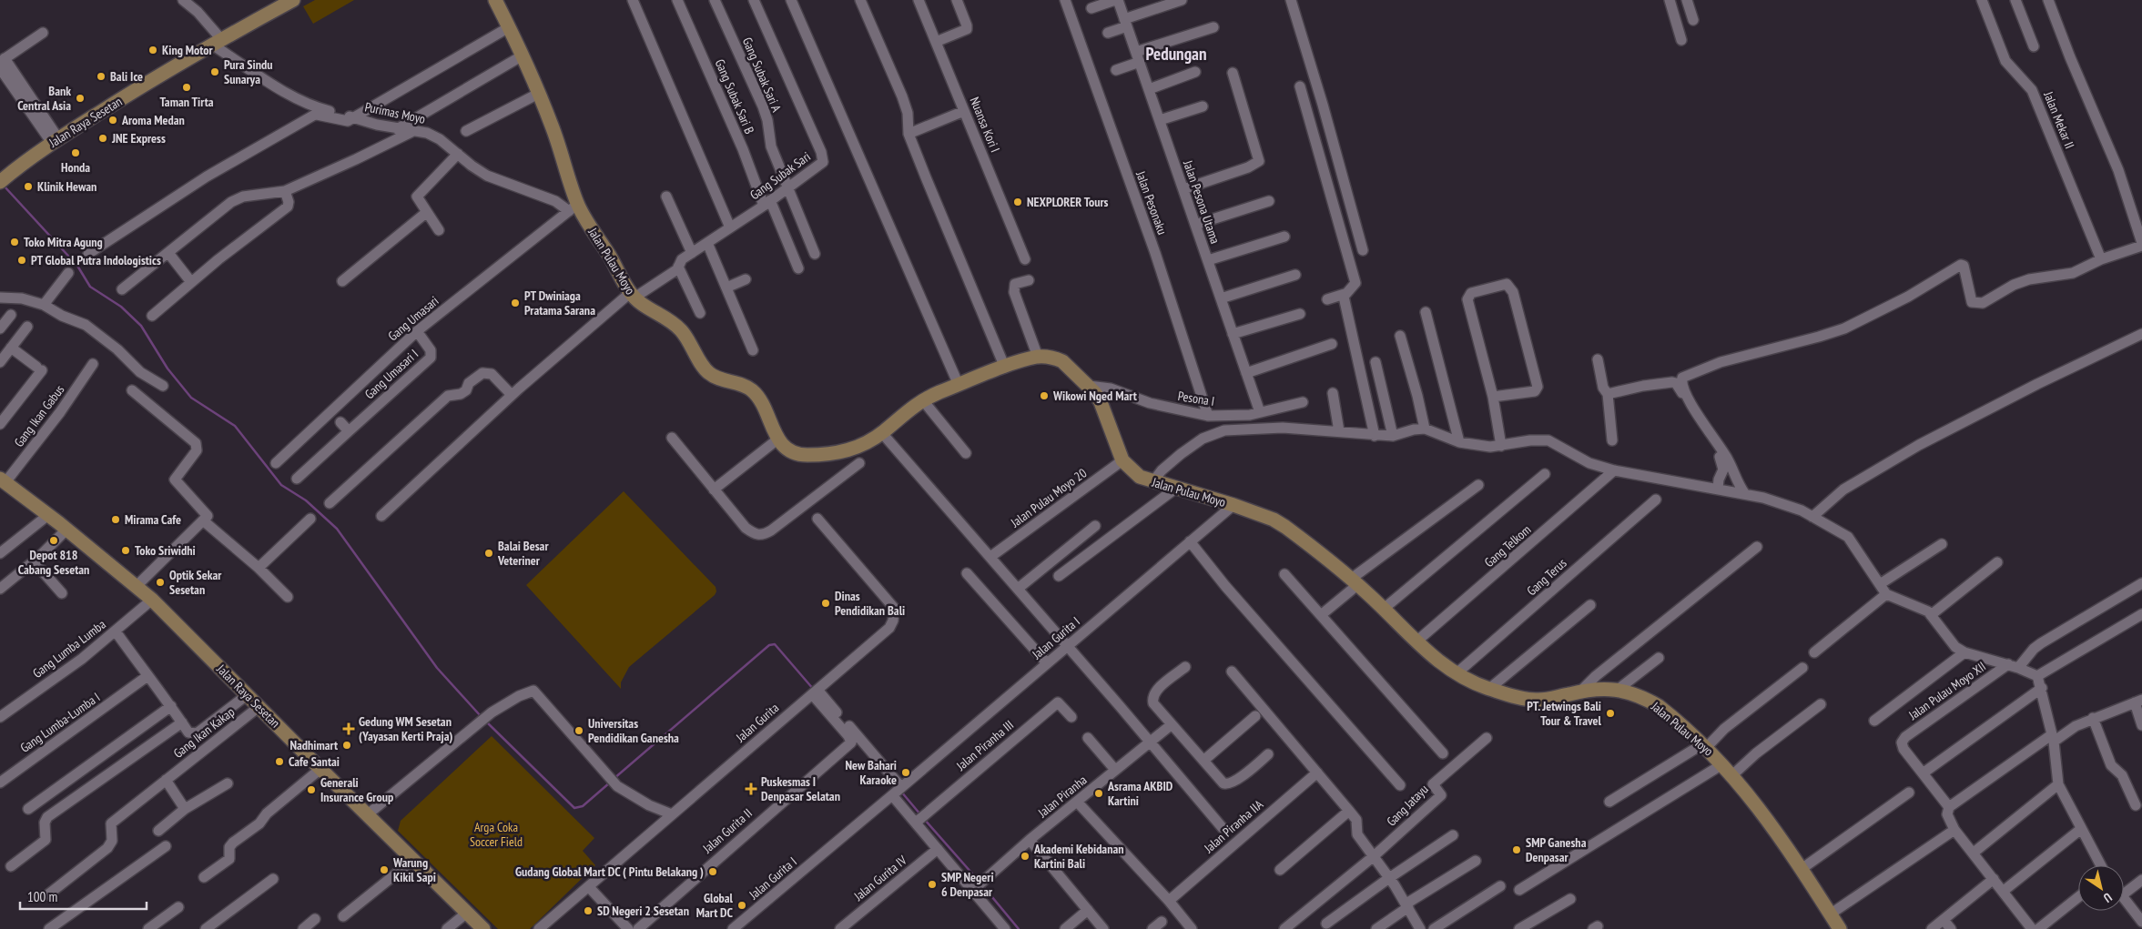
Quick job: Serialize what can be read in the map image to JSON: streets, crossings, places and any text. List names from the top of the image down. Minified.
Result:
{"streets":{"street":["Gang Subak Sari A","Gang Subak Sari B","Purimas Moyo","Jalan Mekar II","Jalan Raya Sesetan","Nuansa Kori I","Gang Subak Sari","Jalan Pesona Utama","Jalan Pesonaku","Jalan Pulau Moyo","Gang Umasari","Gang Umasari I","Pesona I","Gang Ikan Gabus","Jalan Pulau Moyo 20","Gang Telkom","Gang Terus","Jalan Gurita I","Gang Lumba Lumba","Jalan Pulau Moyo XII","Gang Lumba-Lumba I","Jalan Gurita","Gang Ikan Kakap","Jalan Piranha III","Jalan Piranha","Gang Jatayu","Jalan Piranha IIA","Jalan Gurita II","Jalan Gurita IV"]},"crossings":[["Gang Subak Sari A","Gang Subak Sari"],["Gang Subak Sari B","Gang Subak Sari"],["Purimas Moyo","Jalan Raya Sesetan"],["Purimas Moyo","Jalan Pulau Moyo"],["Purimas Moyo","Gang Umasari"],["Jalan Raya Sesetan","Gang Ikan Gabus"],["Jalan Raya Sesetan","Gang Lumba Lumba"],["Jalan Raya Sesetan","Gang Ikan Kakap"],["Gang Subak Sari","Jalan Pulau Moyo"],["Jalan Pesona Utama","Pesona I"],["Jalan Pesonaku","Pesona I"],["Jalan Pulau Moyo","Gang Umasari"],["Jalan Pulau Moyo","Pesona I"],["Jalan Pulau Moyo","Jalan Pulau Moyo 20"],["Jalan Pulau Moyo","Gang Telkom"],["Jalan Pulau Moyo","Gang Terus"],["Jalan Pulau Moyo","Jalan Gurita I"],["Gang Umasari","Gang Umasari I"]],"districts":["Pedungan"],"parks":["Arga Coka Soccer Field"],"places":{"other":["King Motor","Pura Sindu Sunarya","Bali Ice","Taman Tirta","Bank Central Asia","Aroma Medan","JNE Express","Honda","Klinik Hewan","NEXPLORER Tours","Toko Mitra Agung","PT Global Putra Indologistics","PT Dwiniaga Pratama Sarana","Wikowi Nged Mart","Mirama Cafe","Depot 818 Cabang Sesetan","Toko Sriwidhi","Balai Besar Veteriner","Optik Sekar Sesetan","Dinas Pendidikan Bali","PT. Jetwings Bali Tour & Travel","Universitas Pendidikan Ganesha","Nadhimart","Cafe Santai","New Bahari Karaoke","Generali Insurance Group","Asrama AKBID Kartini","SMP Ganesha Denpasar","Akademi Kebidanan Kartini Bali","Warung Kikil Sapi","Gudang Global Mart DC ( Pintu Belakang )","SMP Negeri 6 Denpasar","Global Mart DC","SD Negeri 2 Sesetan"],"health":["Gedung WM Sesetan (Yayasan Kerti Praja)","Puskesmas I Denpasar Selatan"]},"scale_bar":"100 m","north":"bottom right"}
